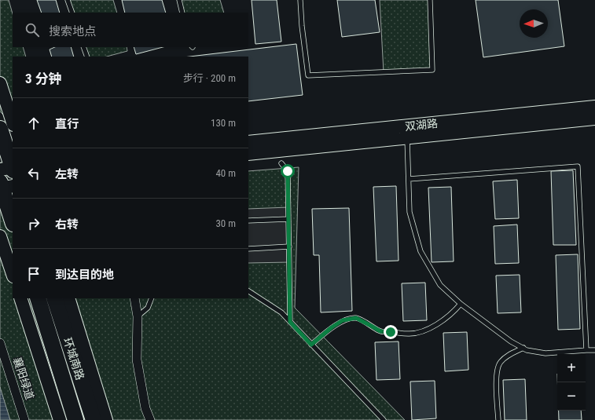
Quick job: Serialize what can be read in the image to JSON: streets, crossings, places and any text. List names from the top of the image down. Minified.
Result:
{"streets":{"highway":["环城南路"],"main road":["双湖路"],"street":["襄阳绿道"]},"north":"left","page":{"search":"搜索地点","heading":["3 分钟","步行 · 200 m"],"list":[["直行","130 m"],["左转","40 m"],["右转","30 m"],"到达目的地"],"map_buttons":["+","−"]}}
